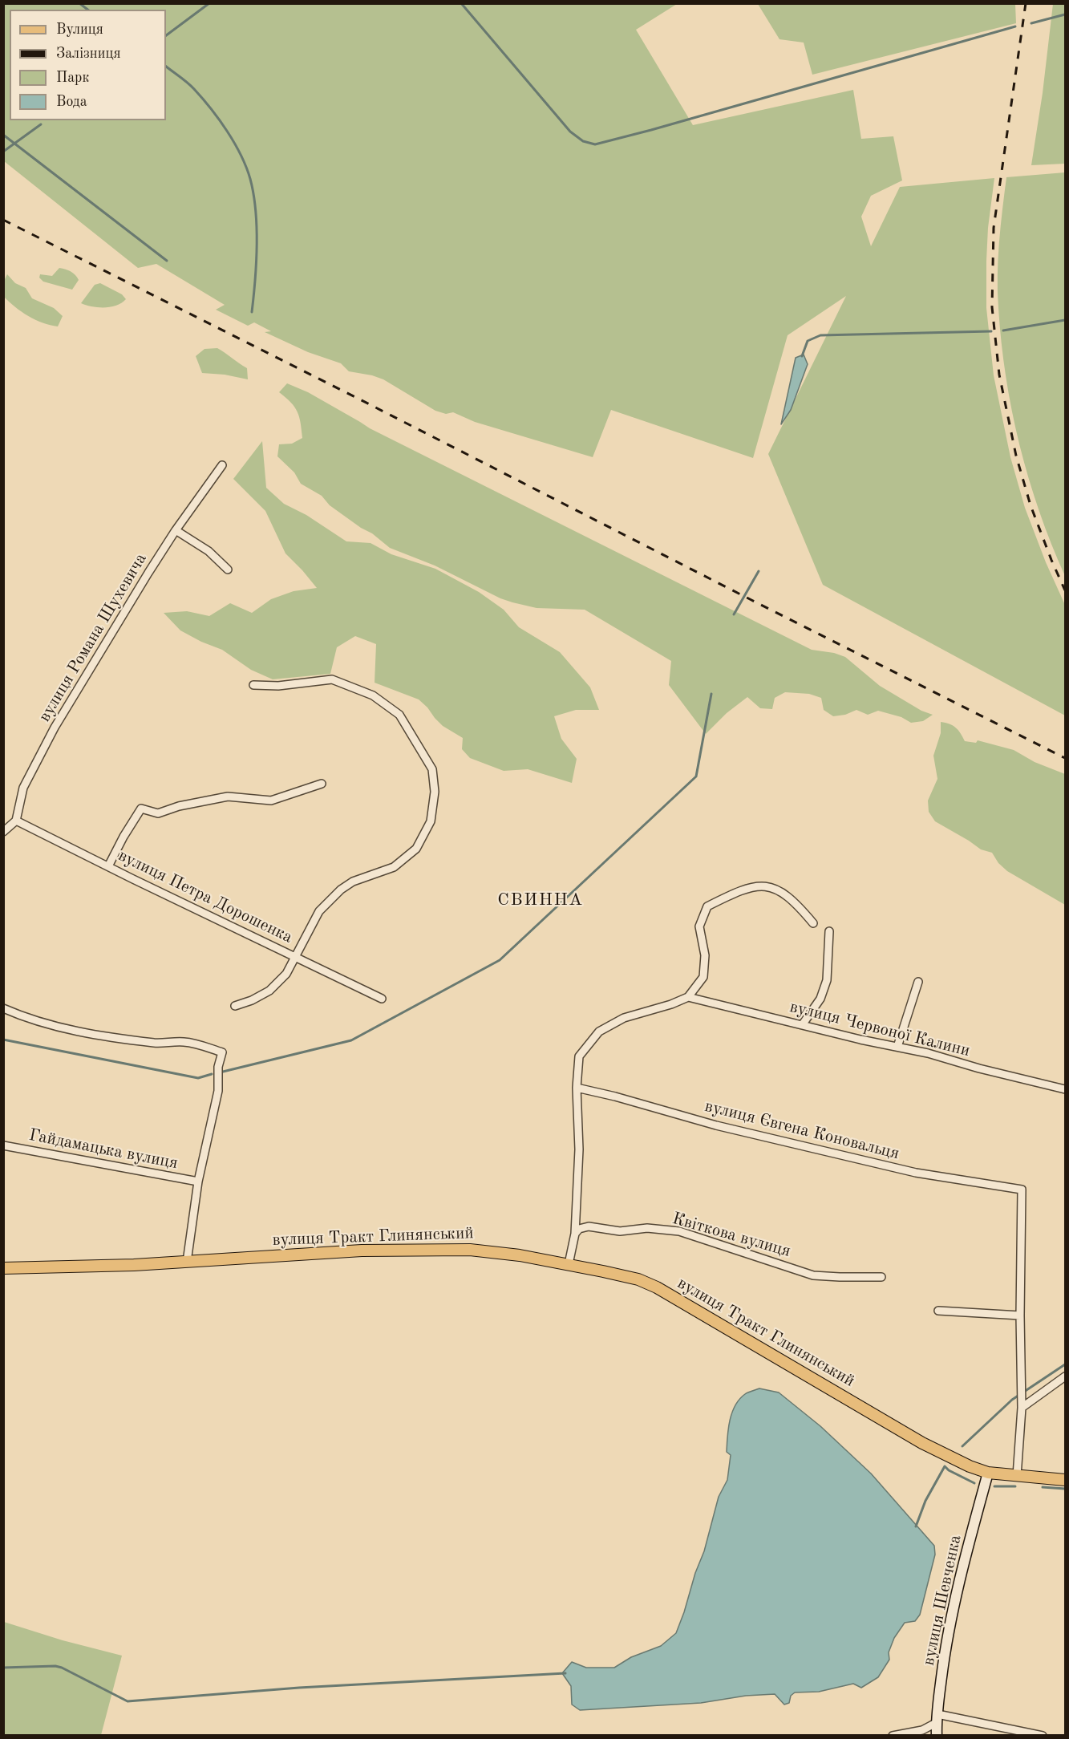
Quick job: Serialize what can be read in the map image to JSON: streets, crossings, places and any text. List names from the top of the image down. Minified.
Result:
{"streets":{"main road":["вулиця Тракт Глинянський","вулиця Шевченка"],"street":["вулиця Романа Шухевича","вулиця Петра Дорошенка","вулиця Червоної Калини","вулиця Євгена Коновальця","Гайдамацька вулиця","Квіткова вулиця"]},"crossings":[["вулиця Романа Шухевича","вулиця Петра Дорошенка"],["вулиця Тракт Глинянський","вулиця Шевченка"]],"districts":["СВИННА"],"legend":["Вулиця","Залізниця","Парк","Вода"]}
